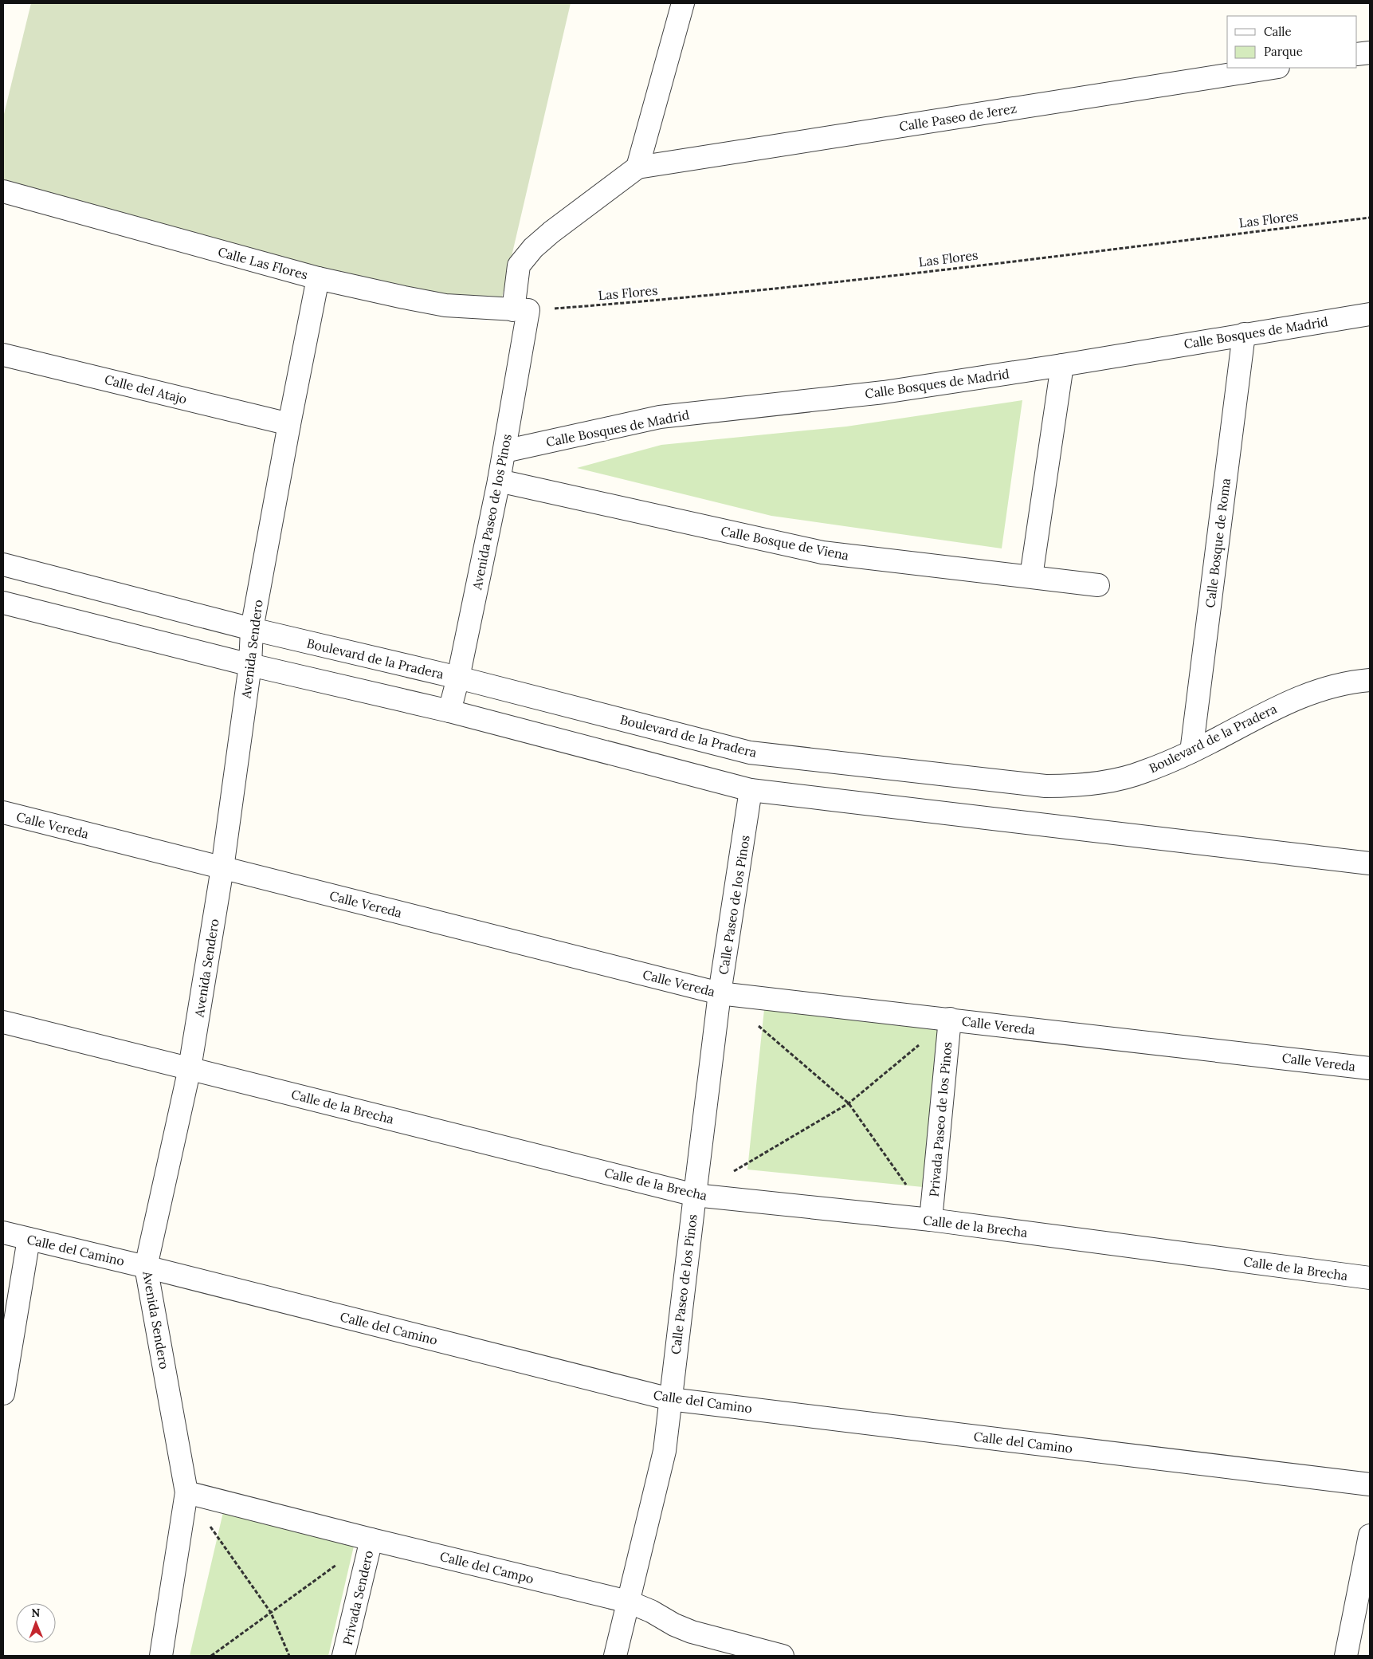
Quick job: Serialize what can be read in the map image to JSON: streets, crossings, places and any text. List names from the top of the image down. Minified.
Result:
{"streets":{"street":["Calle Paseo de Jerez","Calle Las Flores","Calle Bosques de Madrid","Calle del Atajo","Avenida Paseo de los Pinos","Calle Bosque de Viena","Calle Bosque de Roma","Avenida Sendero","Boulevard de la Pradera","Calle Vereda","Calle Paseo de los Pinos","Calle de la Brecha","Privada Paseo de los Pinos","Calle del Camino","Calle del Campo","Privada Sendero"],"path":["Las Flores"]},"crossings":[["Calle Paseo de Jerez","Avenida Paseo de los Pinos"],["Las Flores","Calle Las Flores"],["Las Flores","Avenida Paseo de los Pinos"],["Calle Las Flores","Avenida Paseo de los Pinos"],["Calle Las Flores","Avenida Sendero"],["Calle Bosques de Madrid","Avenida Paseo de los Pinos"],["Calle Bosques de Madrid","Calle Bosque de Roma"],["Calle del Atajo","Avenida Sendero"],["Avenida Paseo de los Pinos","Calle Bosque de Viena"],["Avenida Paseo de los Pinos","Boulevard de la Pradera"],["Calle Bosque de Roma","Boulevard de la Pradera"],["Avenida Sendero","Boulevard de la Pradera"],["Avenida Sendero","Calle Vereda"],["Avenida Sendero","Calle de la Brecha"],["Avenida Sendero","Calle del Camino"],["Avenida Sendero","Calle del Campo"],["Calle Vereda","Calle Paseo de los Pinos"],["Calle Vereda","Privada Paseo de los Pinos"],["Calle Paseo de los Pinos","Calle de la Brecha"],["Calle Paseo de los Pinos","Calle del Camino"],["Calle Paseo de los Pinos","Calle del Campo"],["Calle de la Brecha","Privada Paseo de los Pinos"],["Calle del Campo","Privada Sendero"]],"legend":["Calle","Parque"],"north":"top"}
